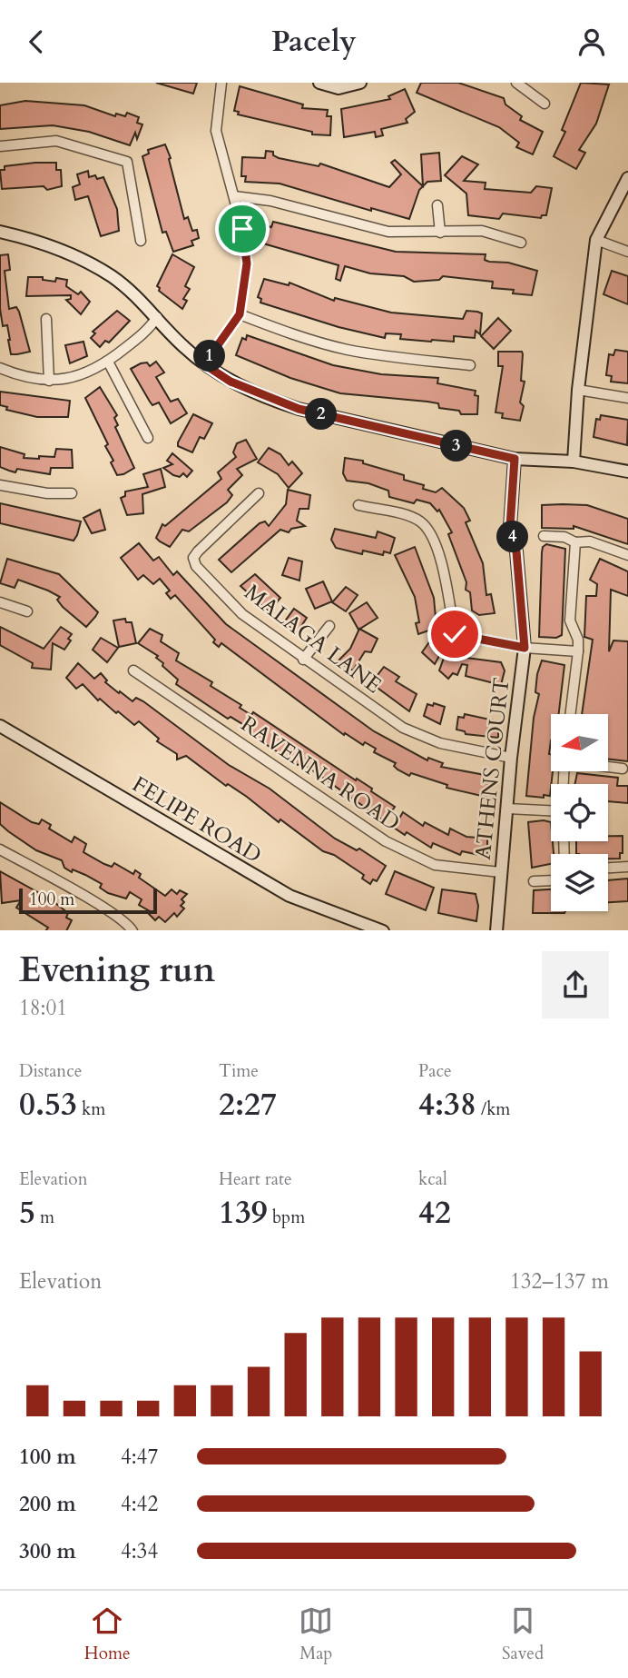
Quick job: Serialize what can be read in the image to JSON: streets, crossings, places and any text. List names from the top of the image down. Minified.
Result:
{"streets":{"street":["MALAGA LANE","ATHENS COURT","RAVENNA ROAD","FELIPE ROAD"]},"crossings":[["MALAGA LANE","ATHENS COURT"],["ATHENS COURT","RAVENNA ROAD"]],"scale_bar":"100 m","north":"left","page":{"header":"Pacely","pins":["1","2","3","4"],"scale":"100 m","heading":["Evening run","18:01"],"stats":[["Distance","0.53 km"],["Time","2:27"],["Pace","4:38 /km"],["Elevation","5 m"],["Heart rate","139 bpm"],["kcal","42"]],"chart":["Elevation","132–137 m"],"list":[{"name":"100 m","note":"4:47"},{"name":"200 m","note":"4:42"},{"name":"300 m","note":"4:34"}],"tabs":["Home","Map","Saved"]}}
